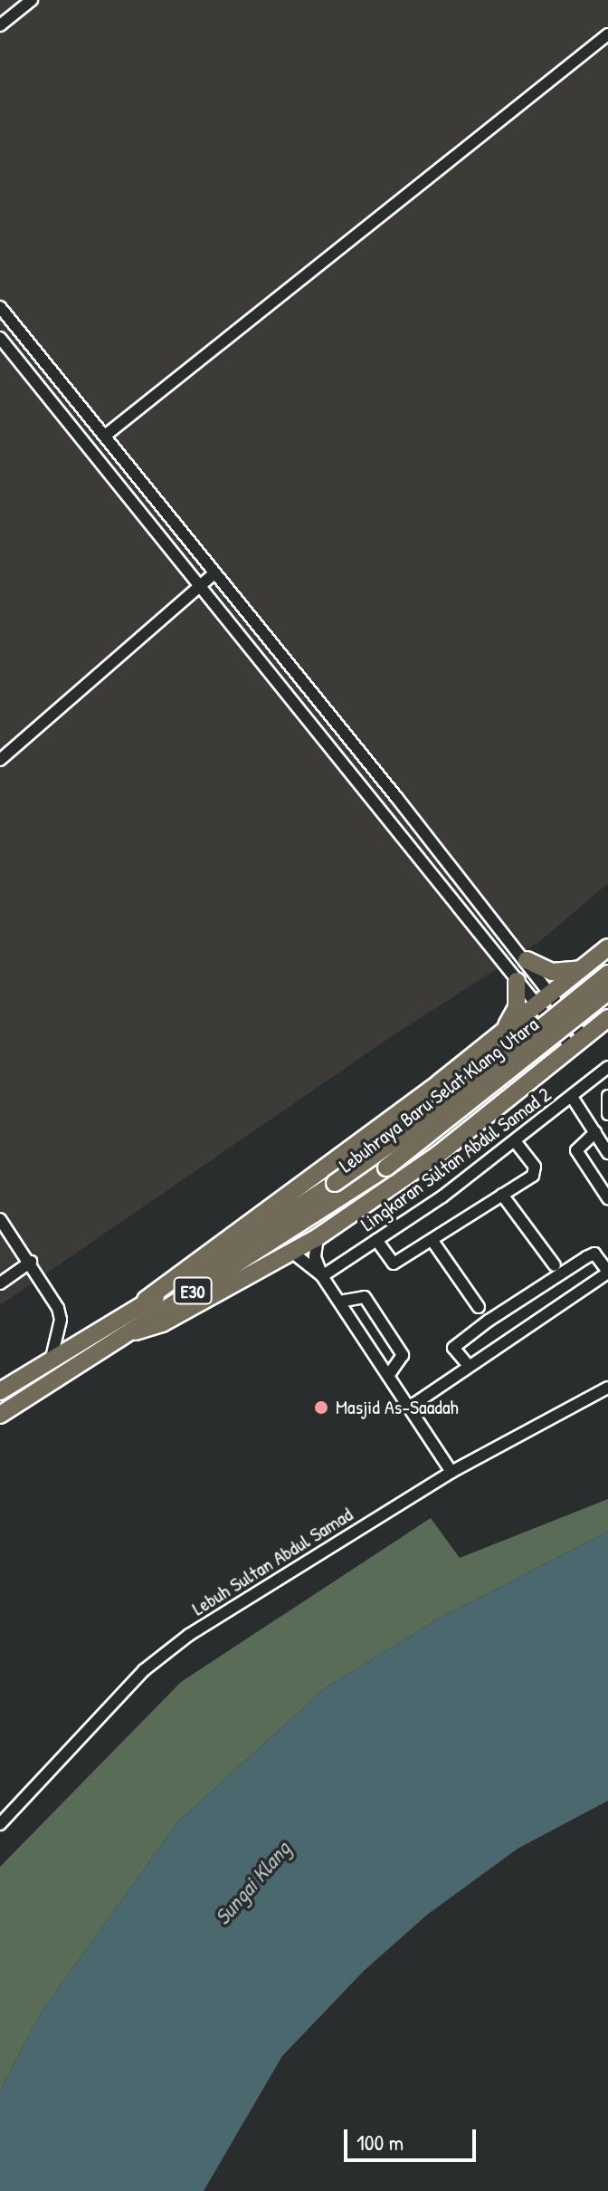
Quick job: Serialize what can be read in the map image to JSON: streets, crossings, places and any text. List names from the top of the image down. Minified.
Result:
{"streets":{"highway":["Lebuhraya Baru Selat Klang Utara","E30"],"street":["Lingkaran Sultan Abdul Samad 2","Lebuh Sultan Abdul Samad"]},"water":["Sungai Klang"],"places":["Masjid As-Saadah"],"scale_bar":"100 m"}
